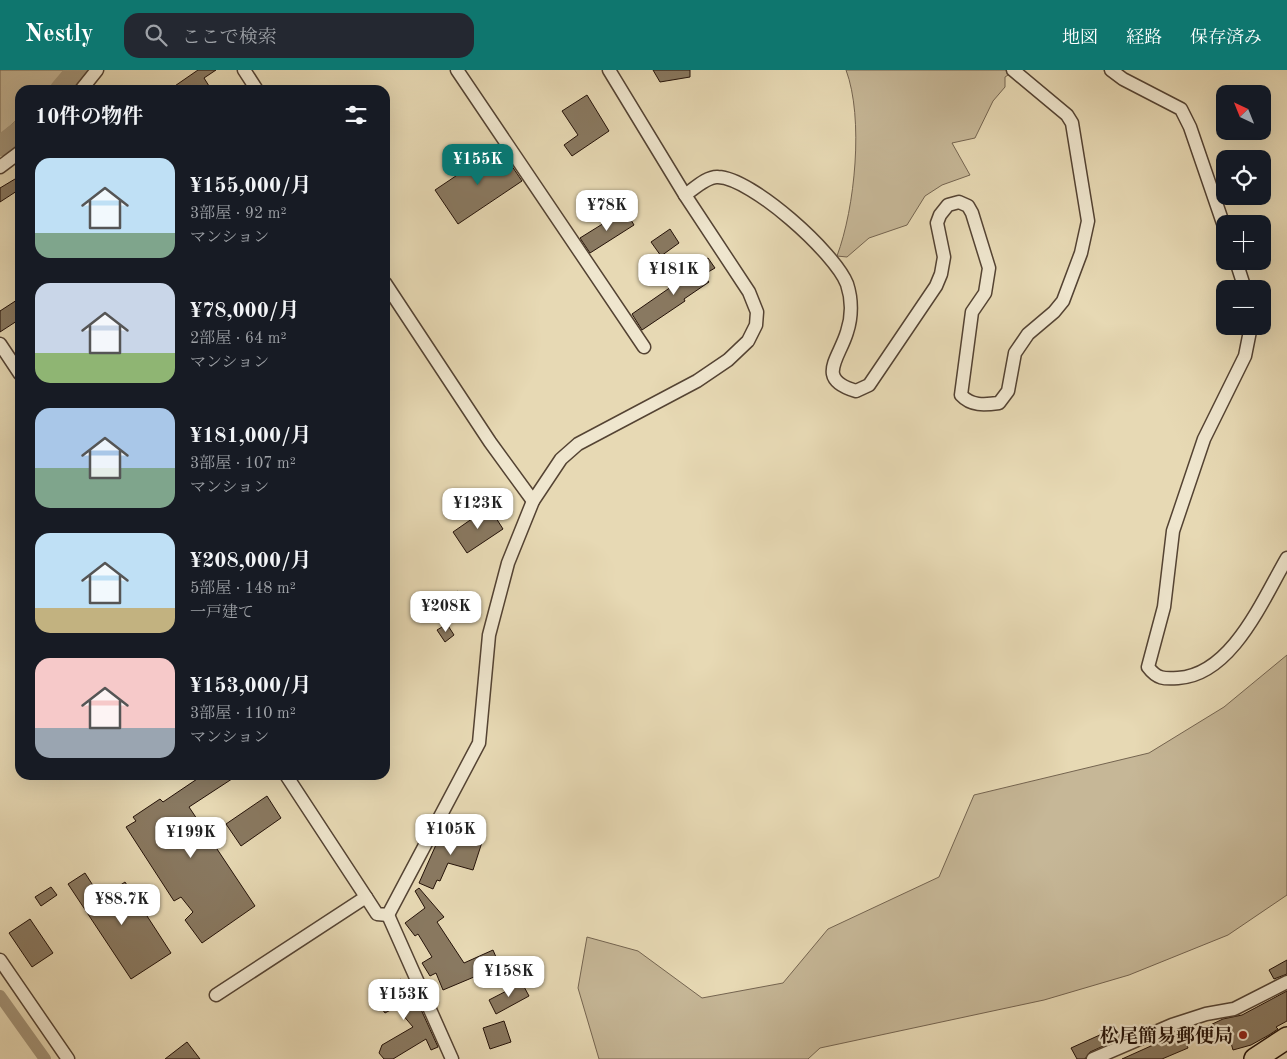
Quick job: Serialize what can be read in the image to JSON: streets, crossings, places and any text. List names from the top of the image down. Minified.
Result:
{"places":["松尾簡易郵便局"],"north":"top left","page":{"header":"Nestly","search":"ここで検索","nav":["地図","経路","保存済み"],"map_buttons":["+","−"],"heading":"10件の物件","price":["¥155K","¥78K","¥181K","¥123K","¥208K","¥105K","¥199K","¥88.7K","¥158K","¥153K"],"list":[{"name":"¥155,000/月","note":"3部屋 · 92 m² · マンション"},{"name":"¥78,000/月","note":"2部屋 · 64 m² · マンション"},{"name":"¥181,000/月","note":"3部屋 · 107 m² · マンション"},{"name":"¥208,000/月","note":"5部屋 · 148 m² · 一戸建て"},{"name":"¥153,000/月","note":"3部屋 · 110 m² · マンション"}]}}
